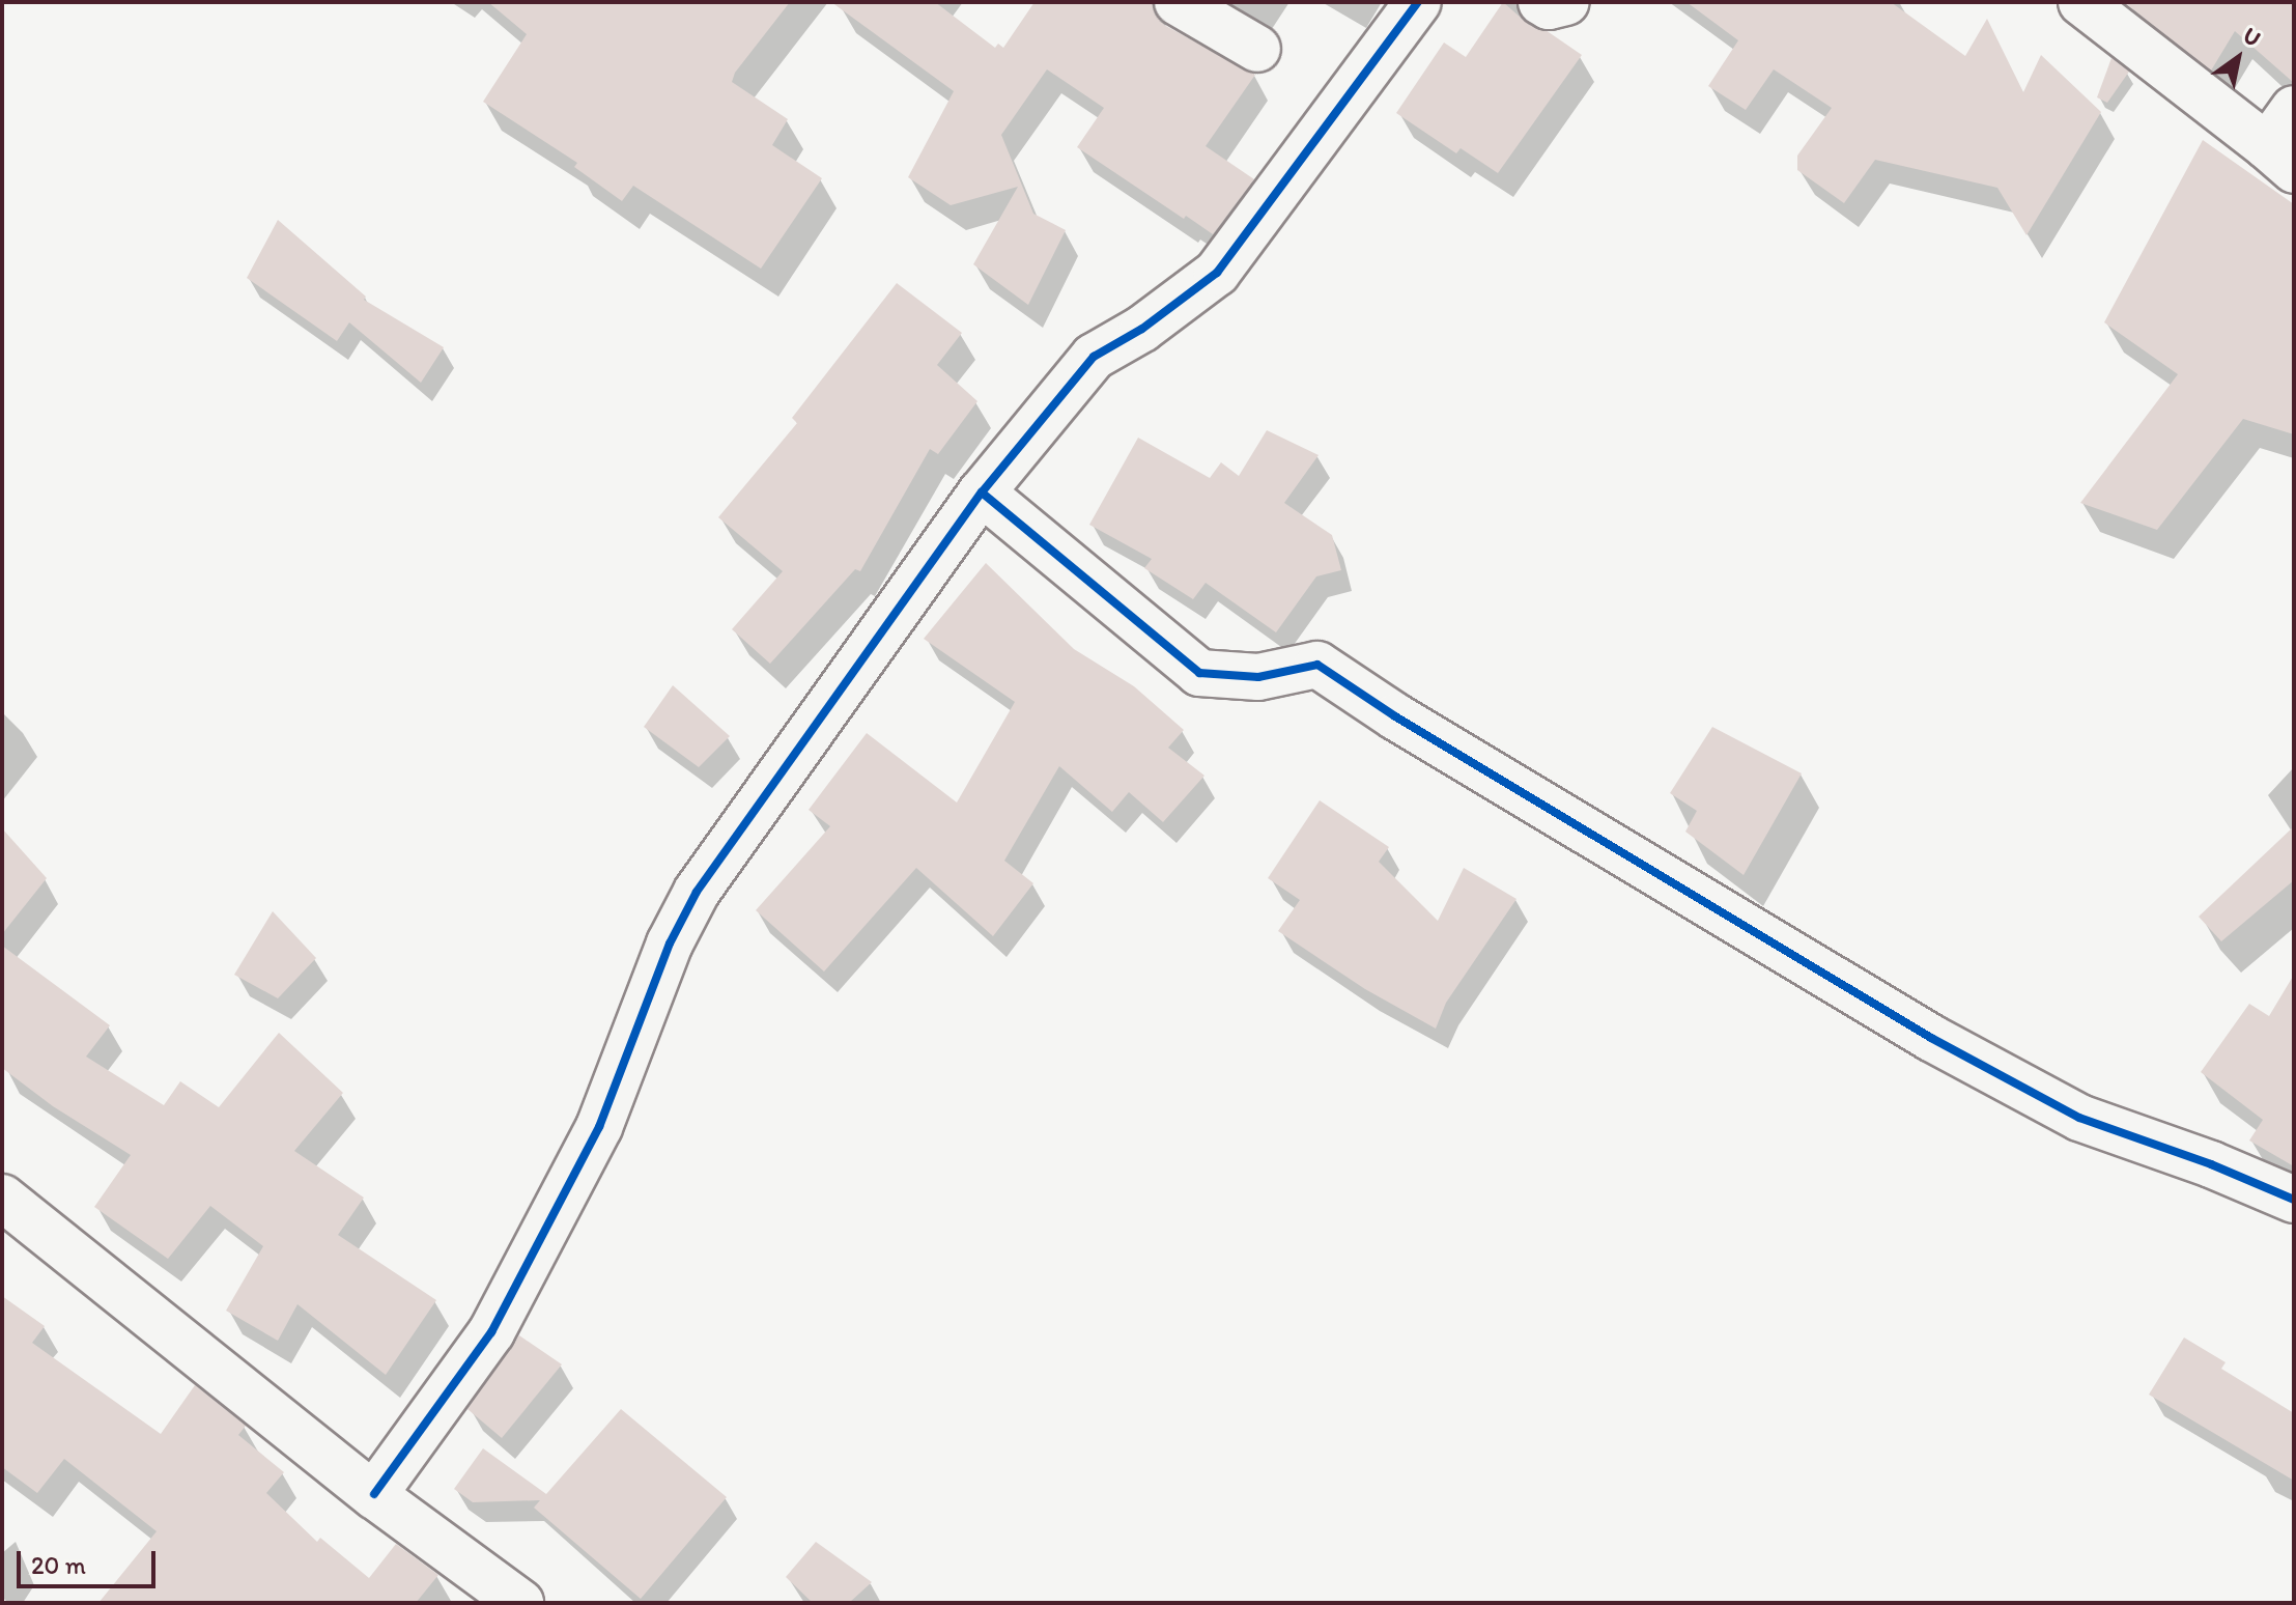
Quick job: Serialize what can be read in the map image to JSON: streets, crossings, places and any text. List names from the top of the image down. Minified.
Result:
{"scale_bar":"20 m","north":"top right"}
